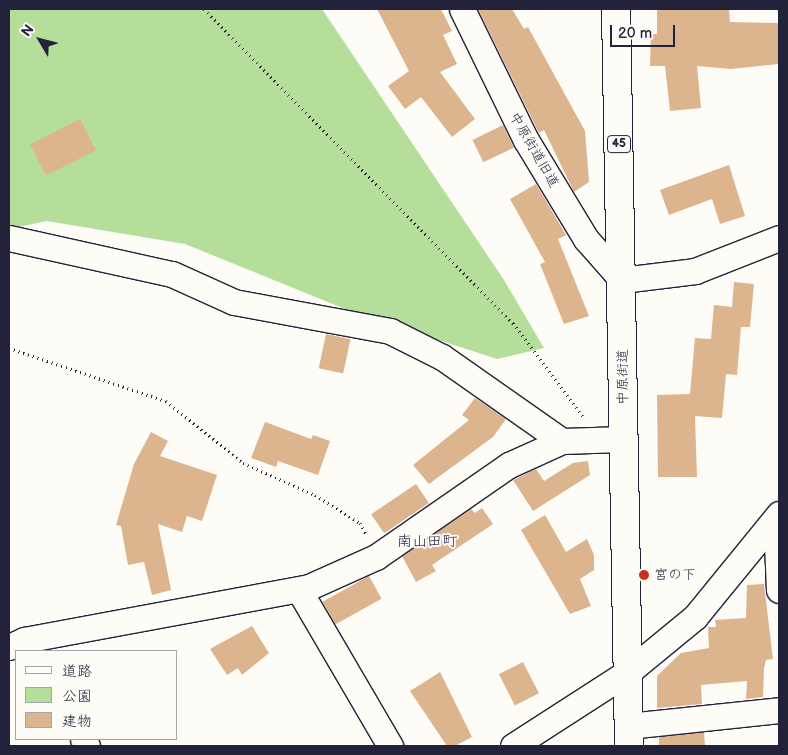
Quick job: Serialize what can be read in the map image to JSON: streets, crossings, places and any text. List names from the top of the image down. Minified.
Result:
{"streets":{"main road":["45","中原街道"],"street":["中原街道旧道"]},"crossings":[["中原街道旧道","中原街道"]],"districts":["南山田町"],"places":["宮の下"],"legend":["道路","公園","建物"],"scale_bar":"20 m","north":"top left"}
